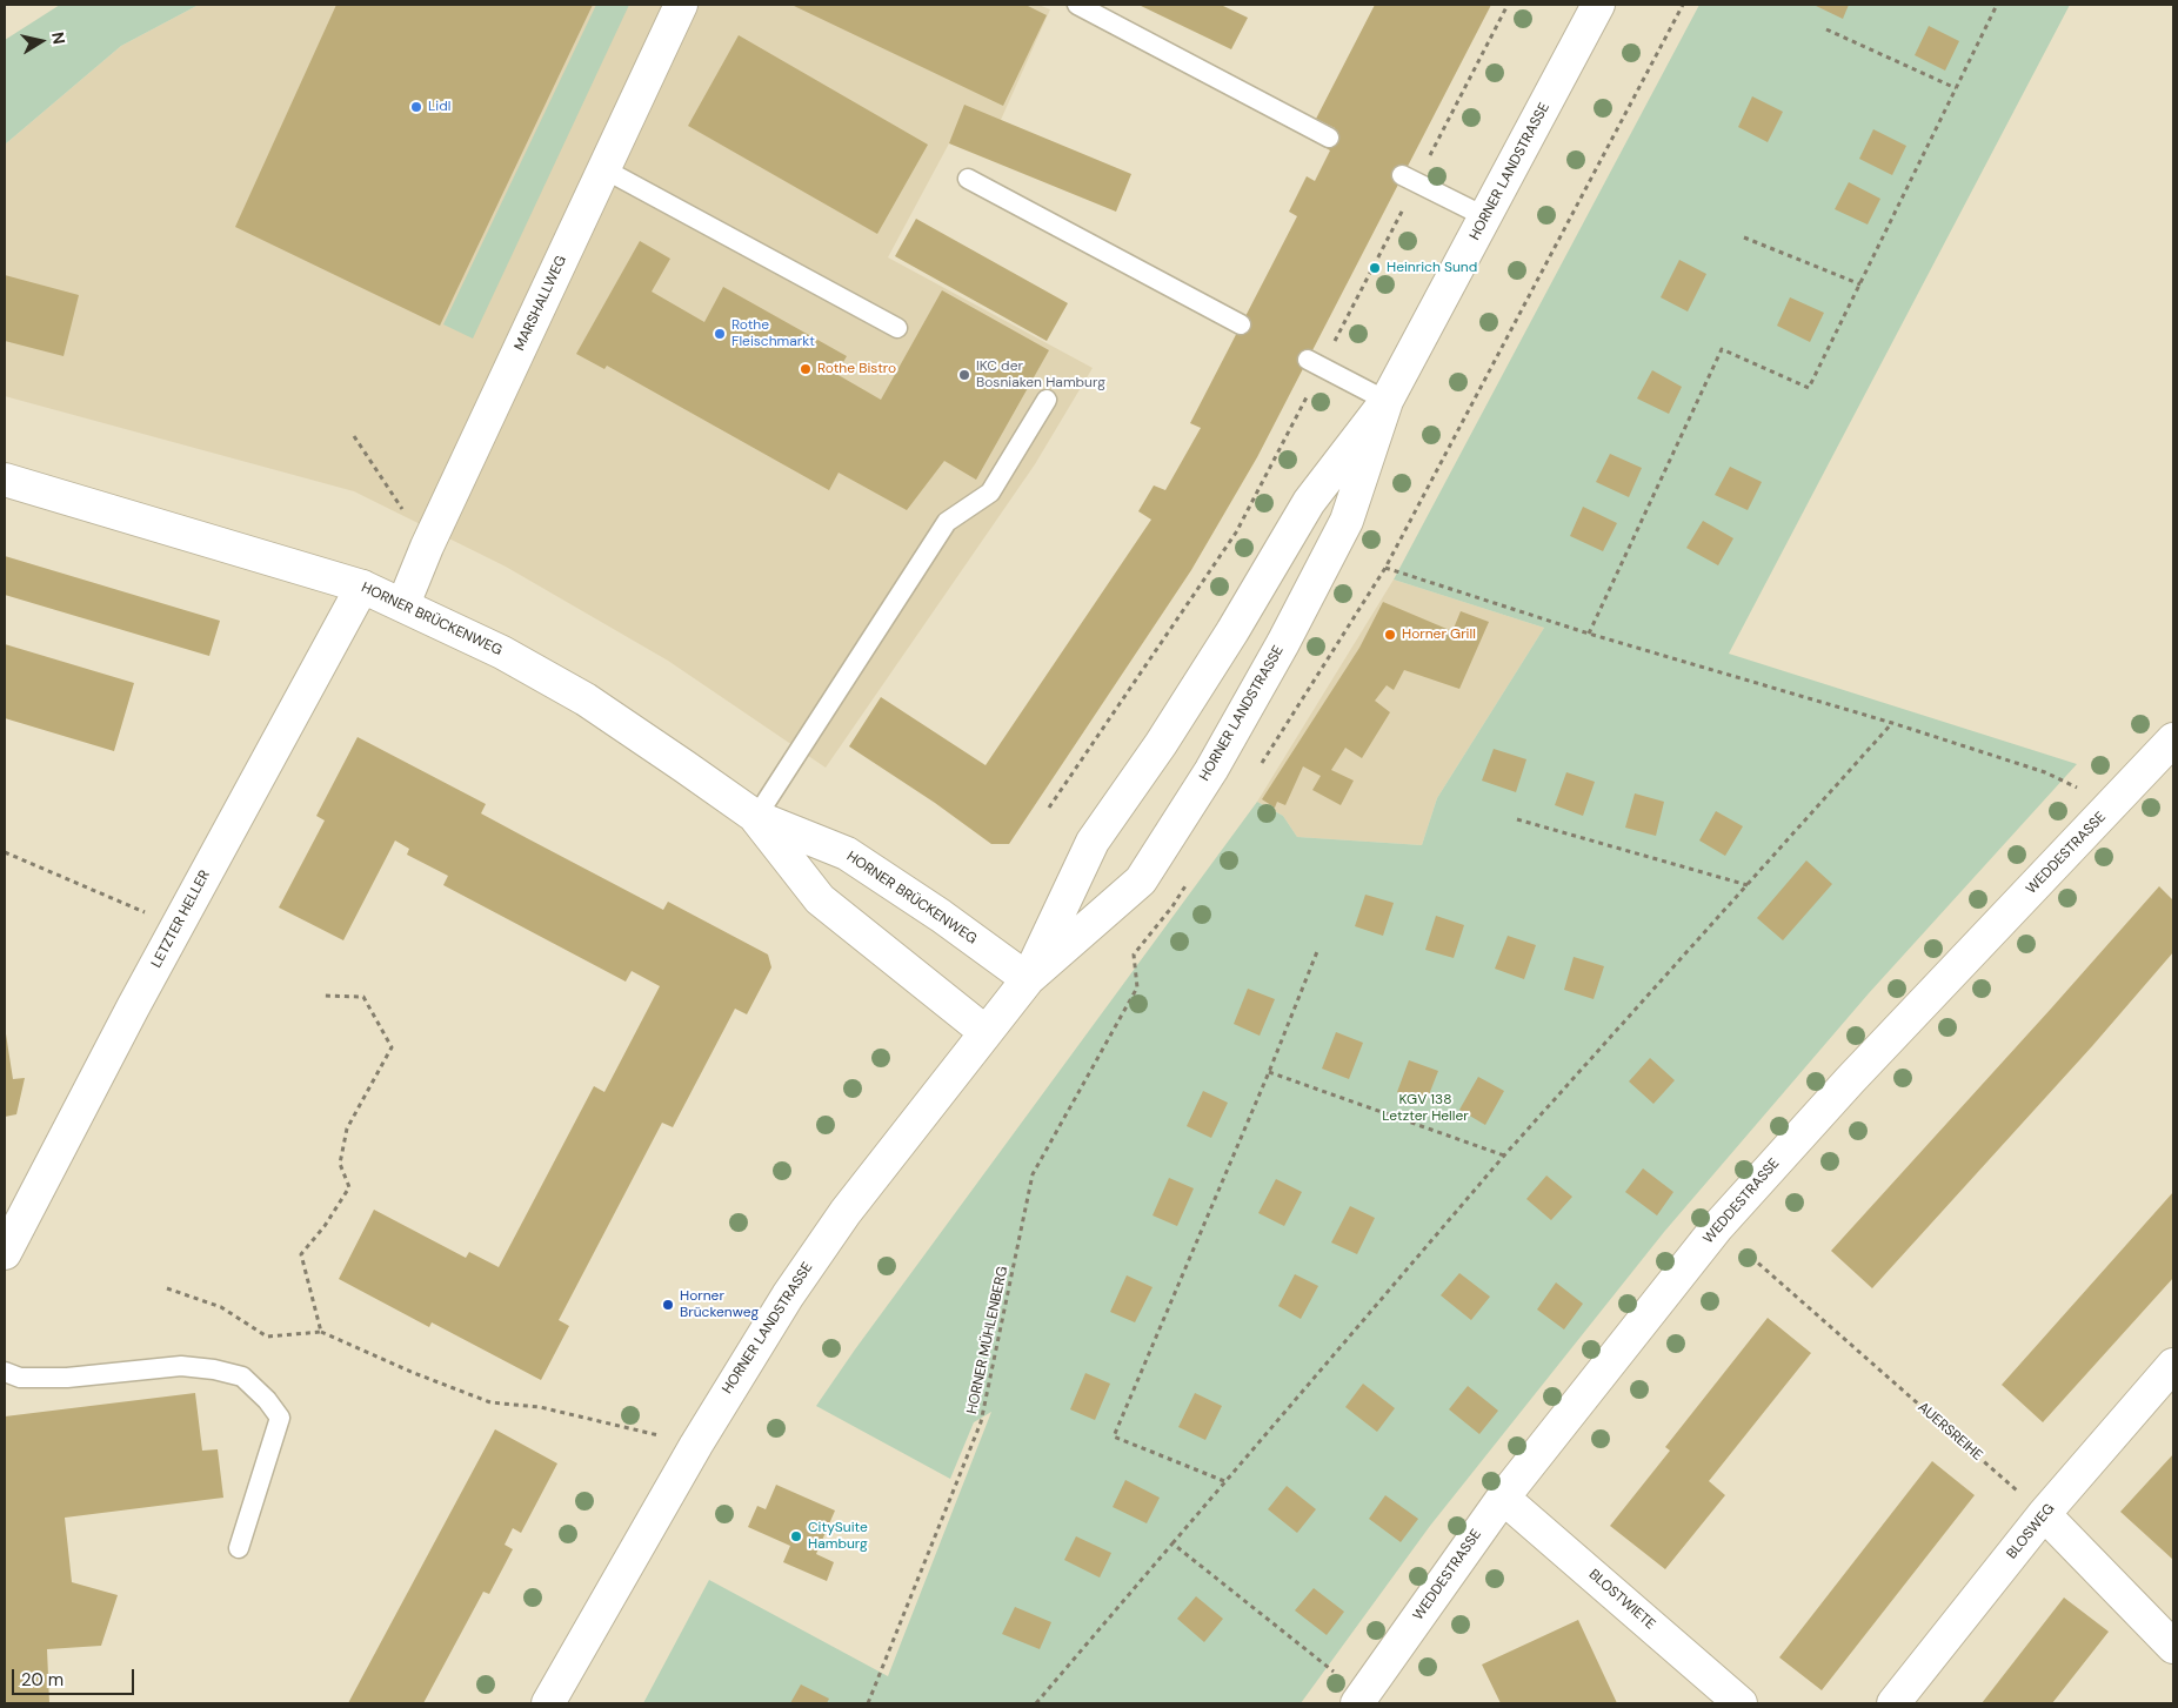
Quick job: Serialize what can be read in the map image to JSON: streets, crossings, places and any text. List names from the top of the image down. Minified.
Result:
{"streets":{"street":["HORNER LANDSTRASSE","MARSHALLWEG","HORNER BRÜCKENWEG","WEDDESTRASSE","LETZTER HELLER","BLOSWEG","BLOSTWIETE"],"path":["HORNER MÜHLENBERG","AUERSREIHE"]},"crossings":[["HORNER LANDSTRASSE","HORNER BRÜCKENWEG"],["MARSHALLWEG","HORNER BRÜCKENWEG"],["HORNER BRÜCKENWEG","LETZTER HELLER"],["WEDDESTRASSE","AUERSREIHE"],["WEDDESTRASSE","BLOSTWIETE"],["AUERSREIHE","BLOSWEG"]],"parks":["KGV 138 Letzter Heller"],"places":["Lidl","Heinrich Sund","Rothe Fleischmarkt","Rothe Bistro","IKC der Bosniaken Hamburg","Horner Grill","Horner Brückenweg","CitySuite Hamburg"],"scale_bar":"20 m","north":"right"}
